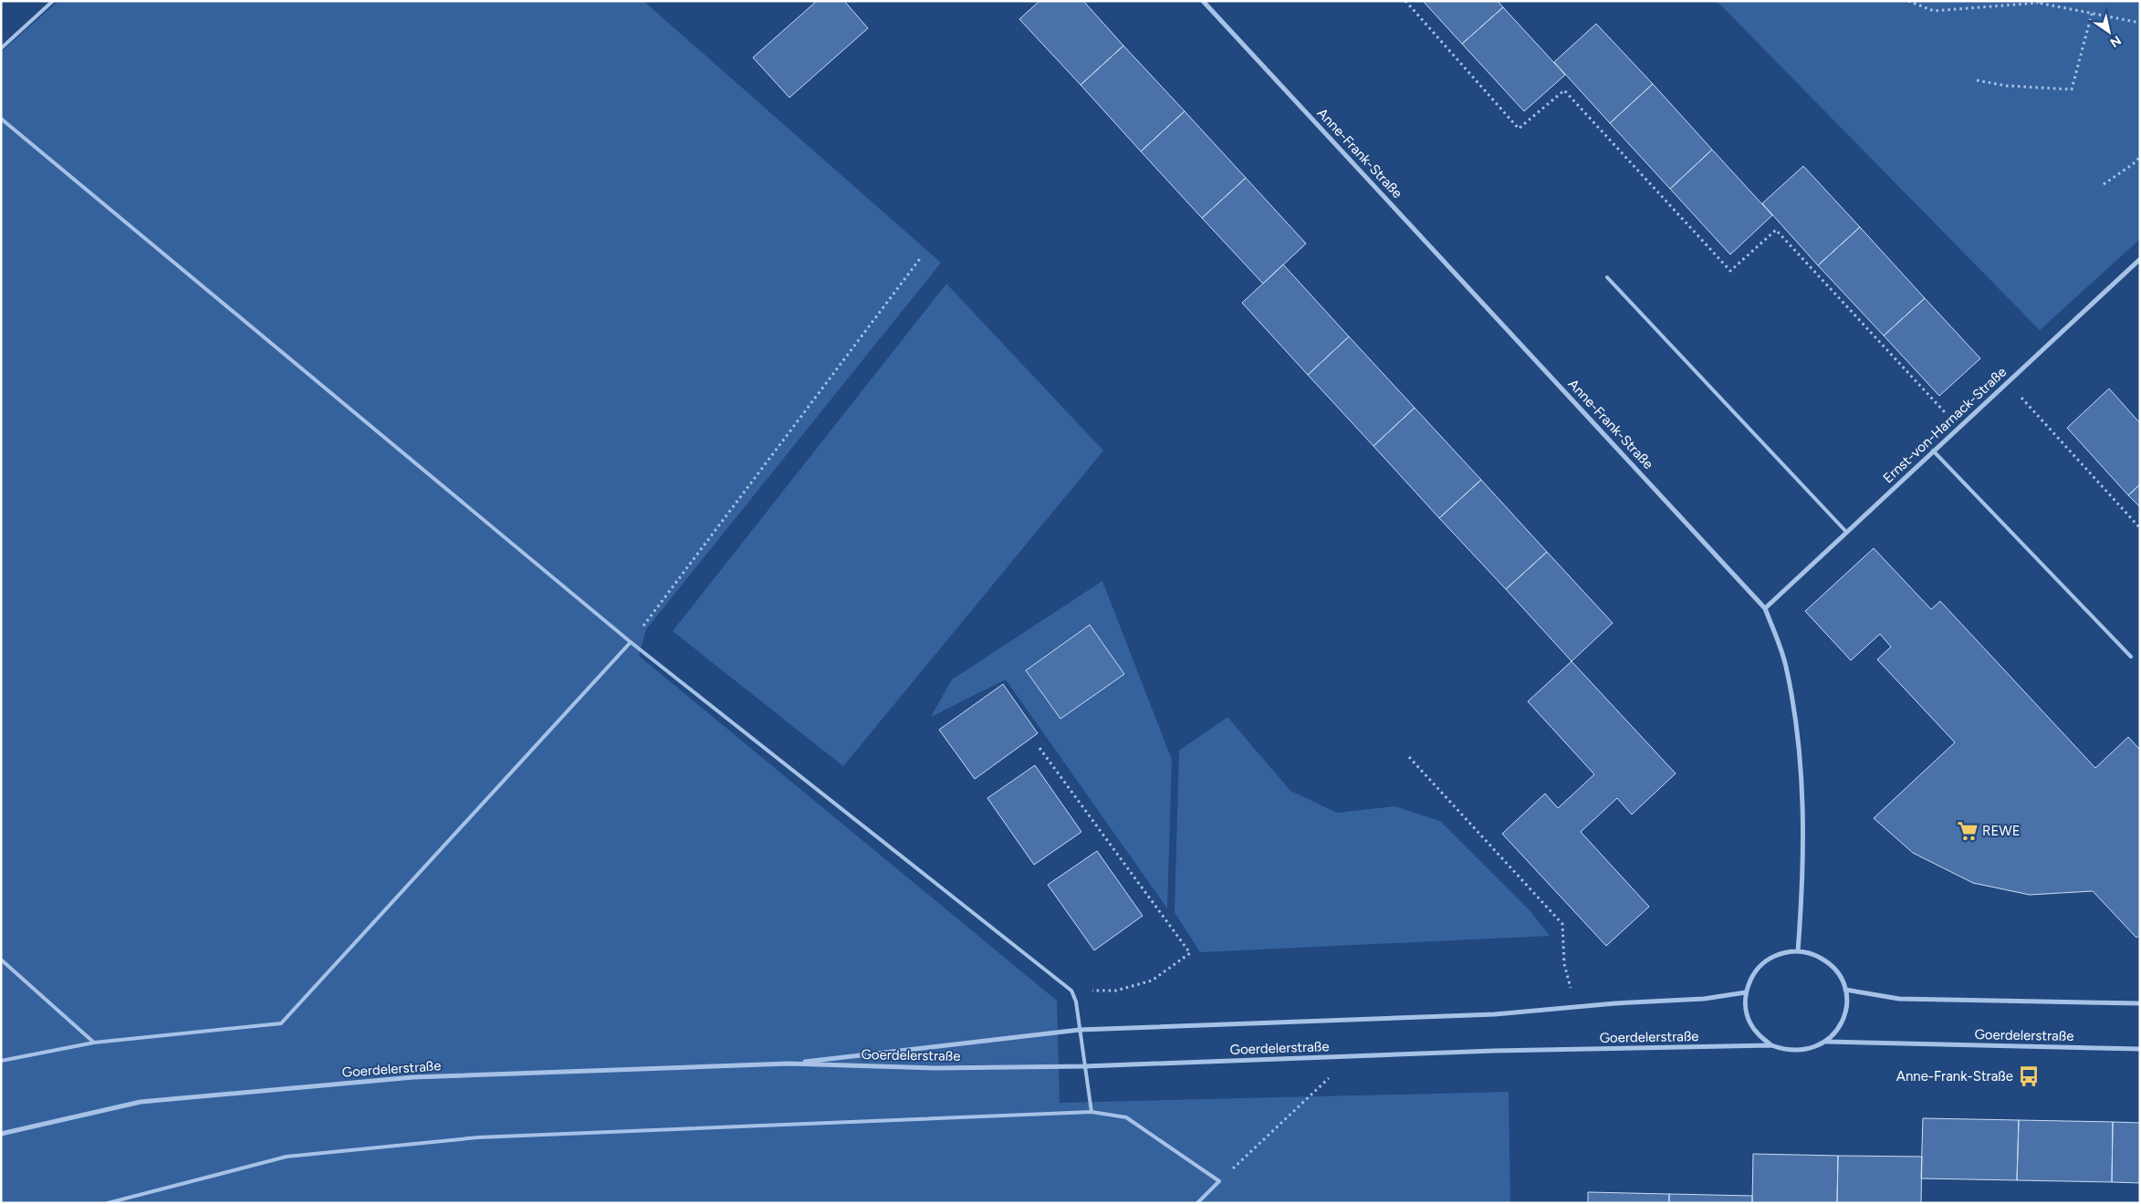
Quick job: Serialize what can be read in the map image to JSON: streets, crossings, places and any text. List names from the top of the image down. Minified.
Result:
{"streets":{"street":["Anne-Frank-Straße","Ernst-von-Harnack-Straße","Goerdelerstraße"]},"crossings":[["Anne-Frank-Straße","Ernst-von-Harnack-Straße"],["Anne-Frank-Straße","Goerdelerstraße"]],"places":{"supermarket":["REWE"],"bus stop":["Anne-Frank-Straße"]},"north":"bottom right"}
